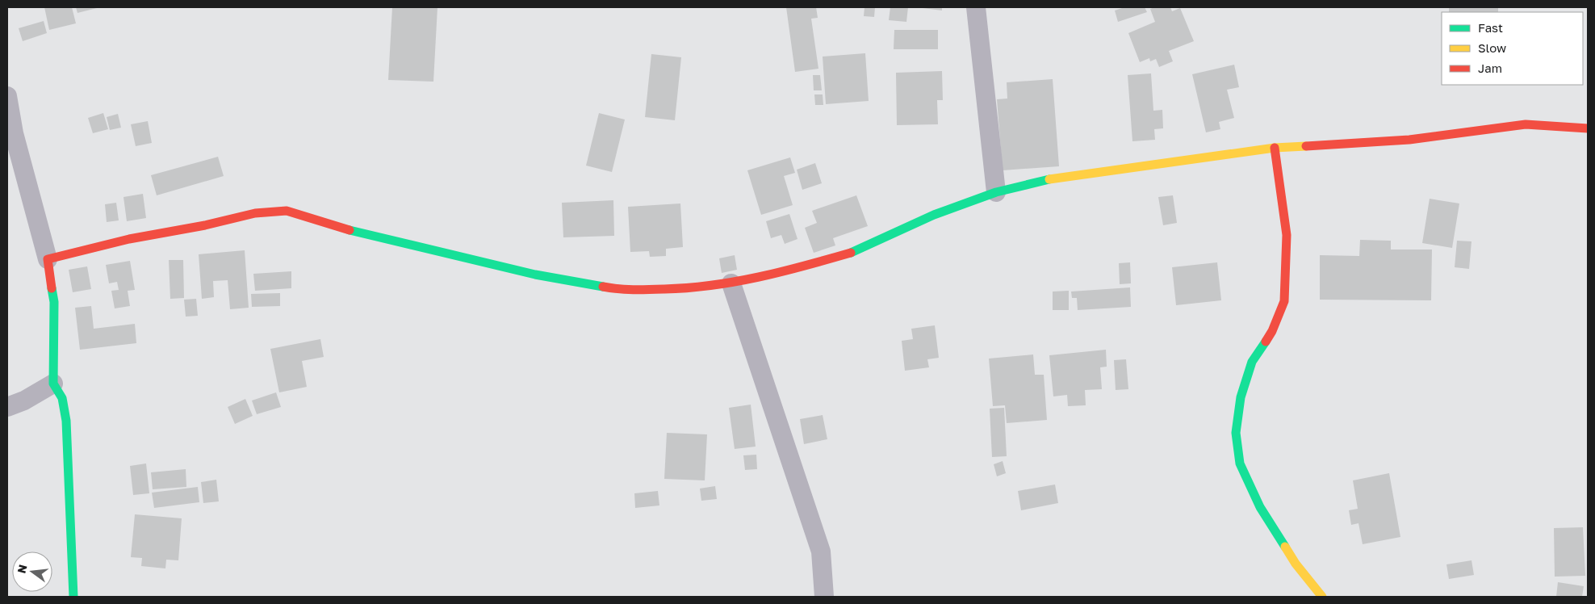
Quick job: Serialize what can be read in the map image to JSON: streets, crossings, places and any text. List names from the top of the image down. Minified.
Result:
{"legend":["Fast","Slow","Jam"],"north":"left"}
